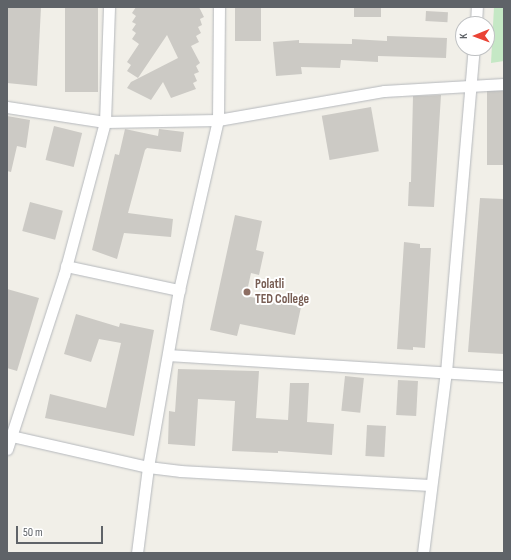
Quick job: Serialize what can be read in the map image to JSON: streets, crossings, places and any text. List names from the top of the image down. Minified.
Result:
{"places":["Polatli TED College"],"scale_bar":"50 m","north":"left"}
